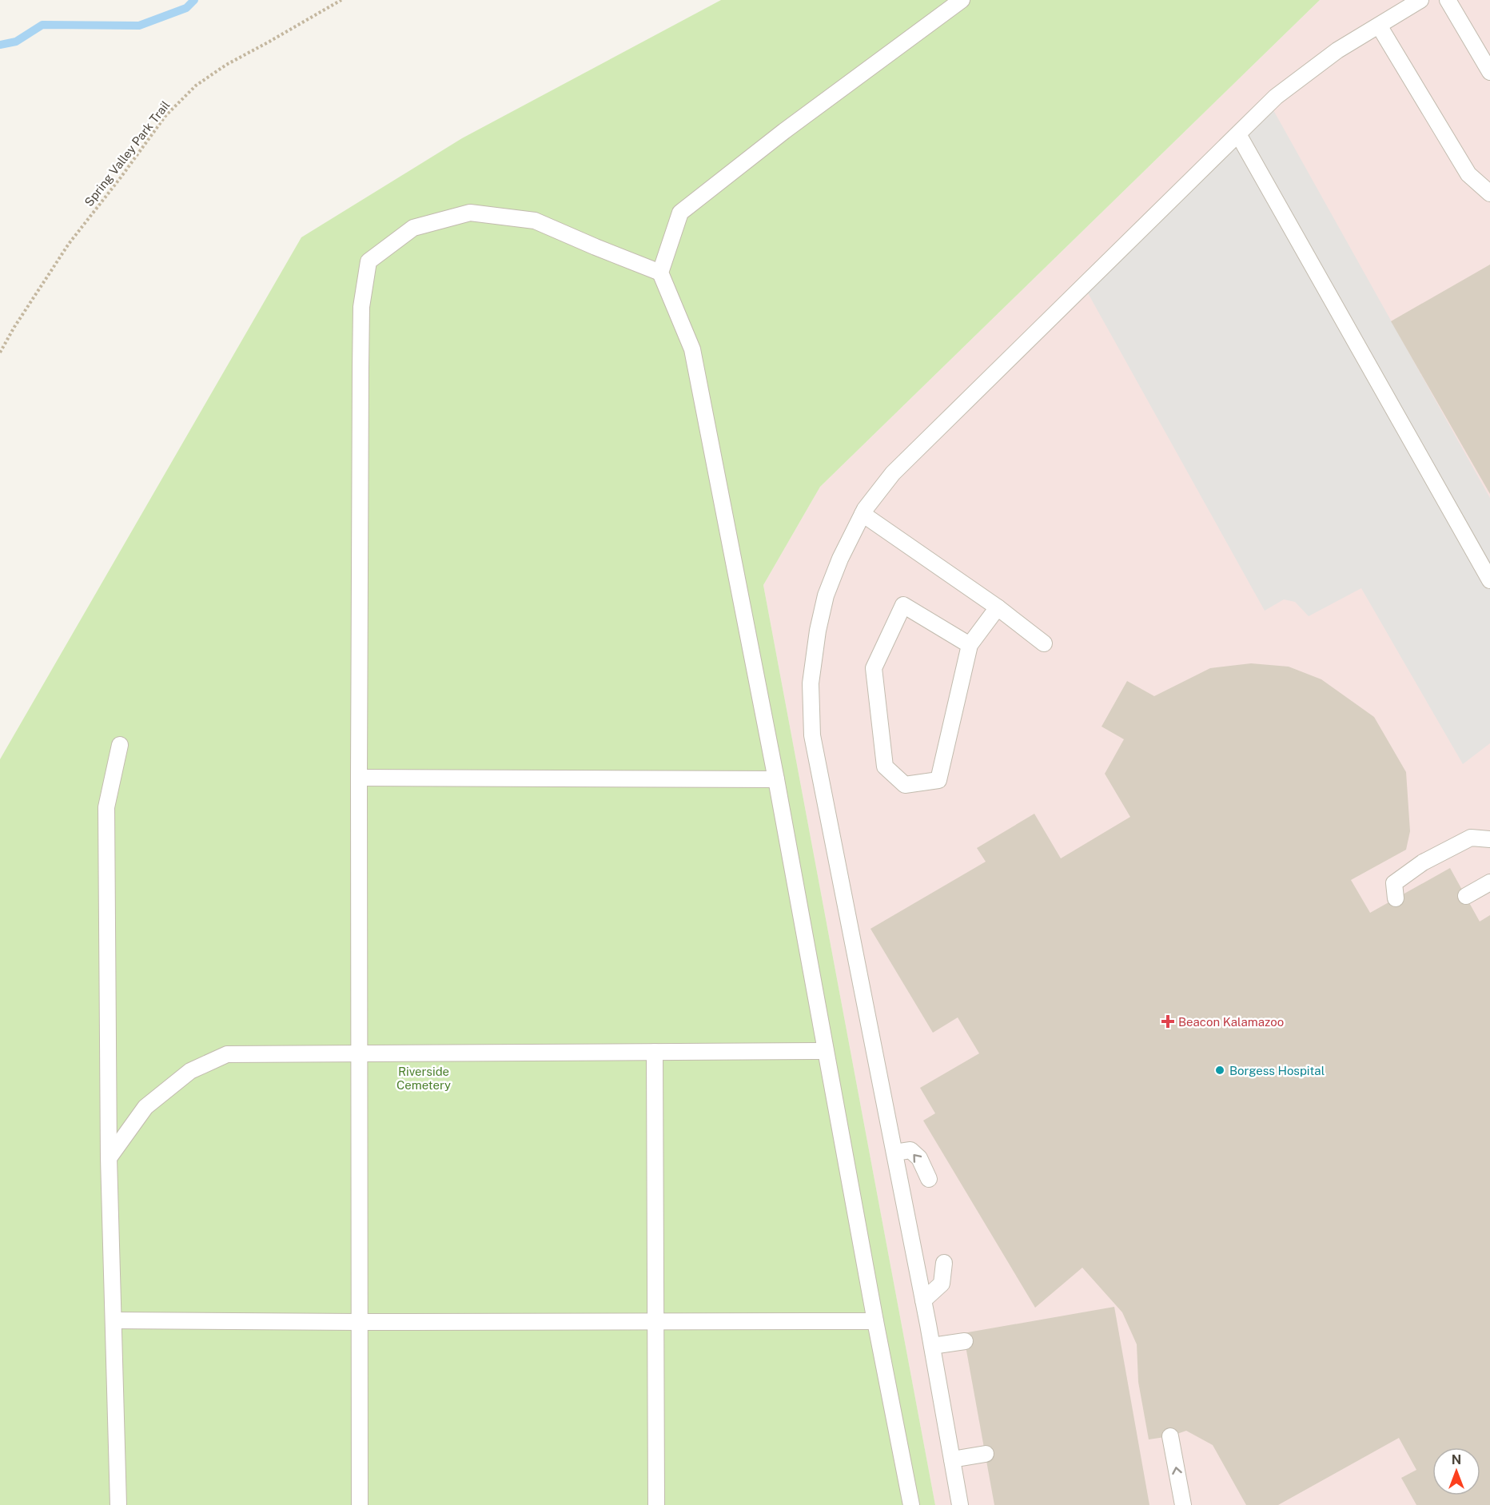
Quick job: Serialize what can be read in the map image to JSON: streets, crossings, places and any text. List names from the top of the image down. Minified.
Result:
{"streets":{"path":["Spring Valley Park Trail"]},"parks":["Riverside Cemetery"],"places":{"health":["Beacon Kalamazoo"],"other":["Borgess Hospital"]},"north":"top"}
